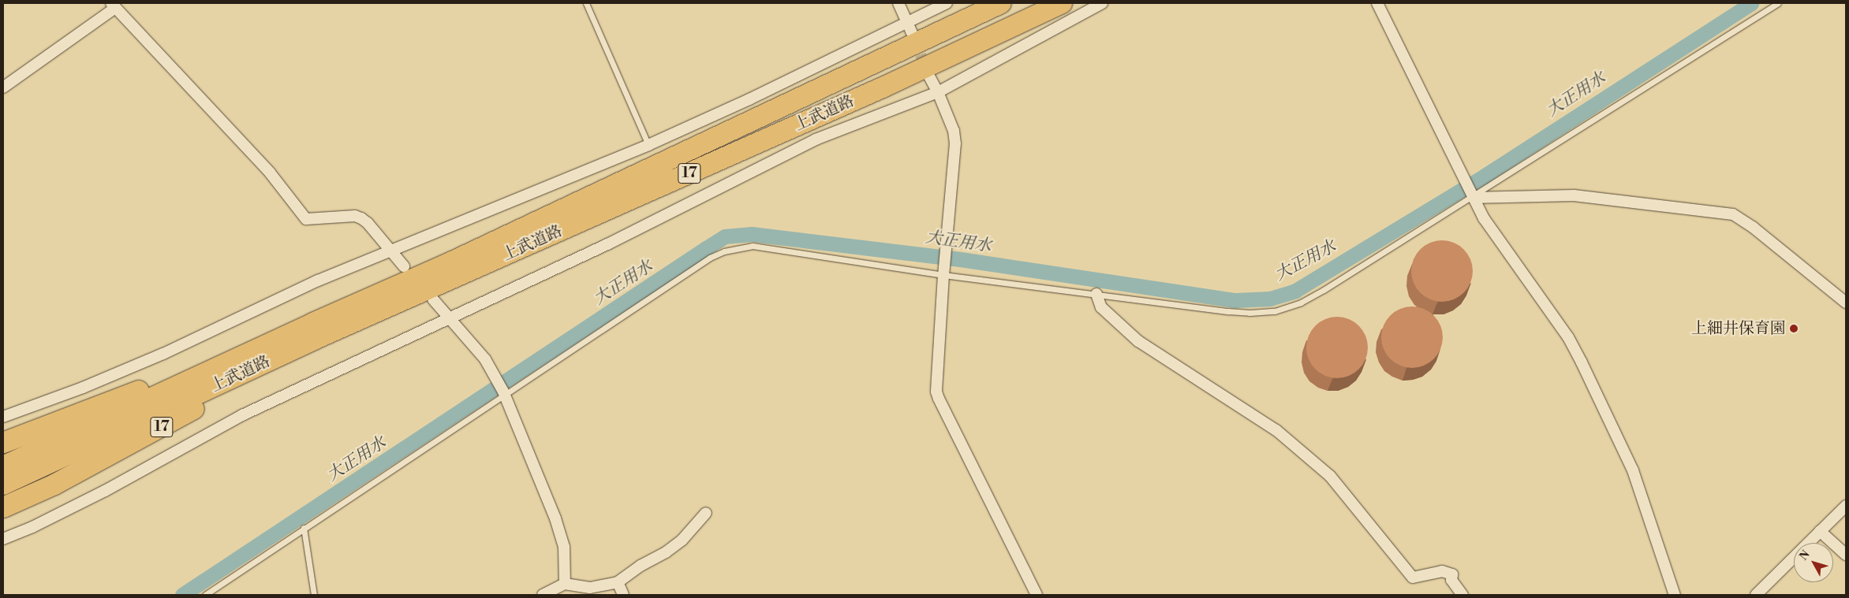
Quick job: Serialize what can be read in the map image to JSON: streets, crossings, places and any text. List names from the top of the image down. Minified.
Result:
{"streets":{"highway":["上武道路","17"]},"crossings":[["上武道路","17"]],"water":["大正用水"],"places":["上細井保育園"],"north":"top left"}
